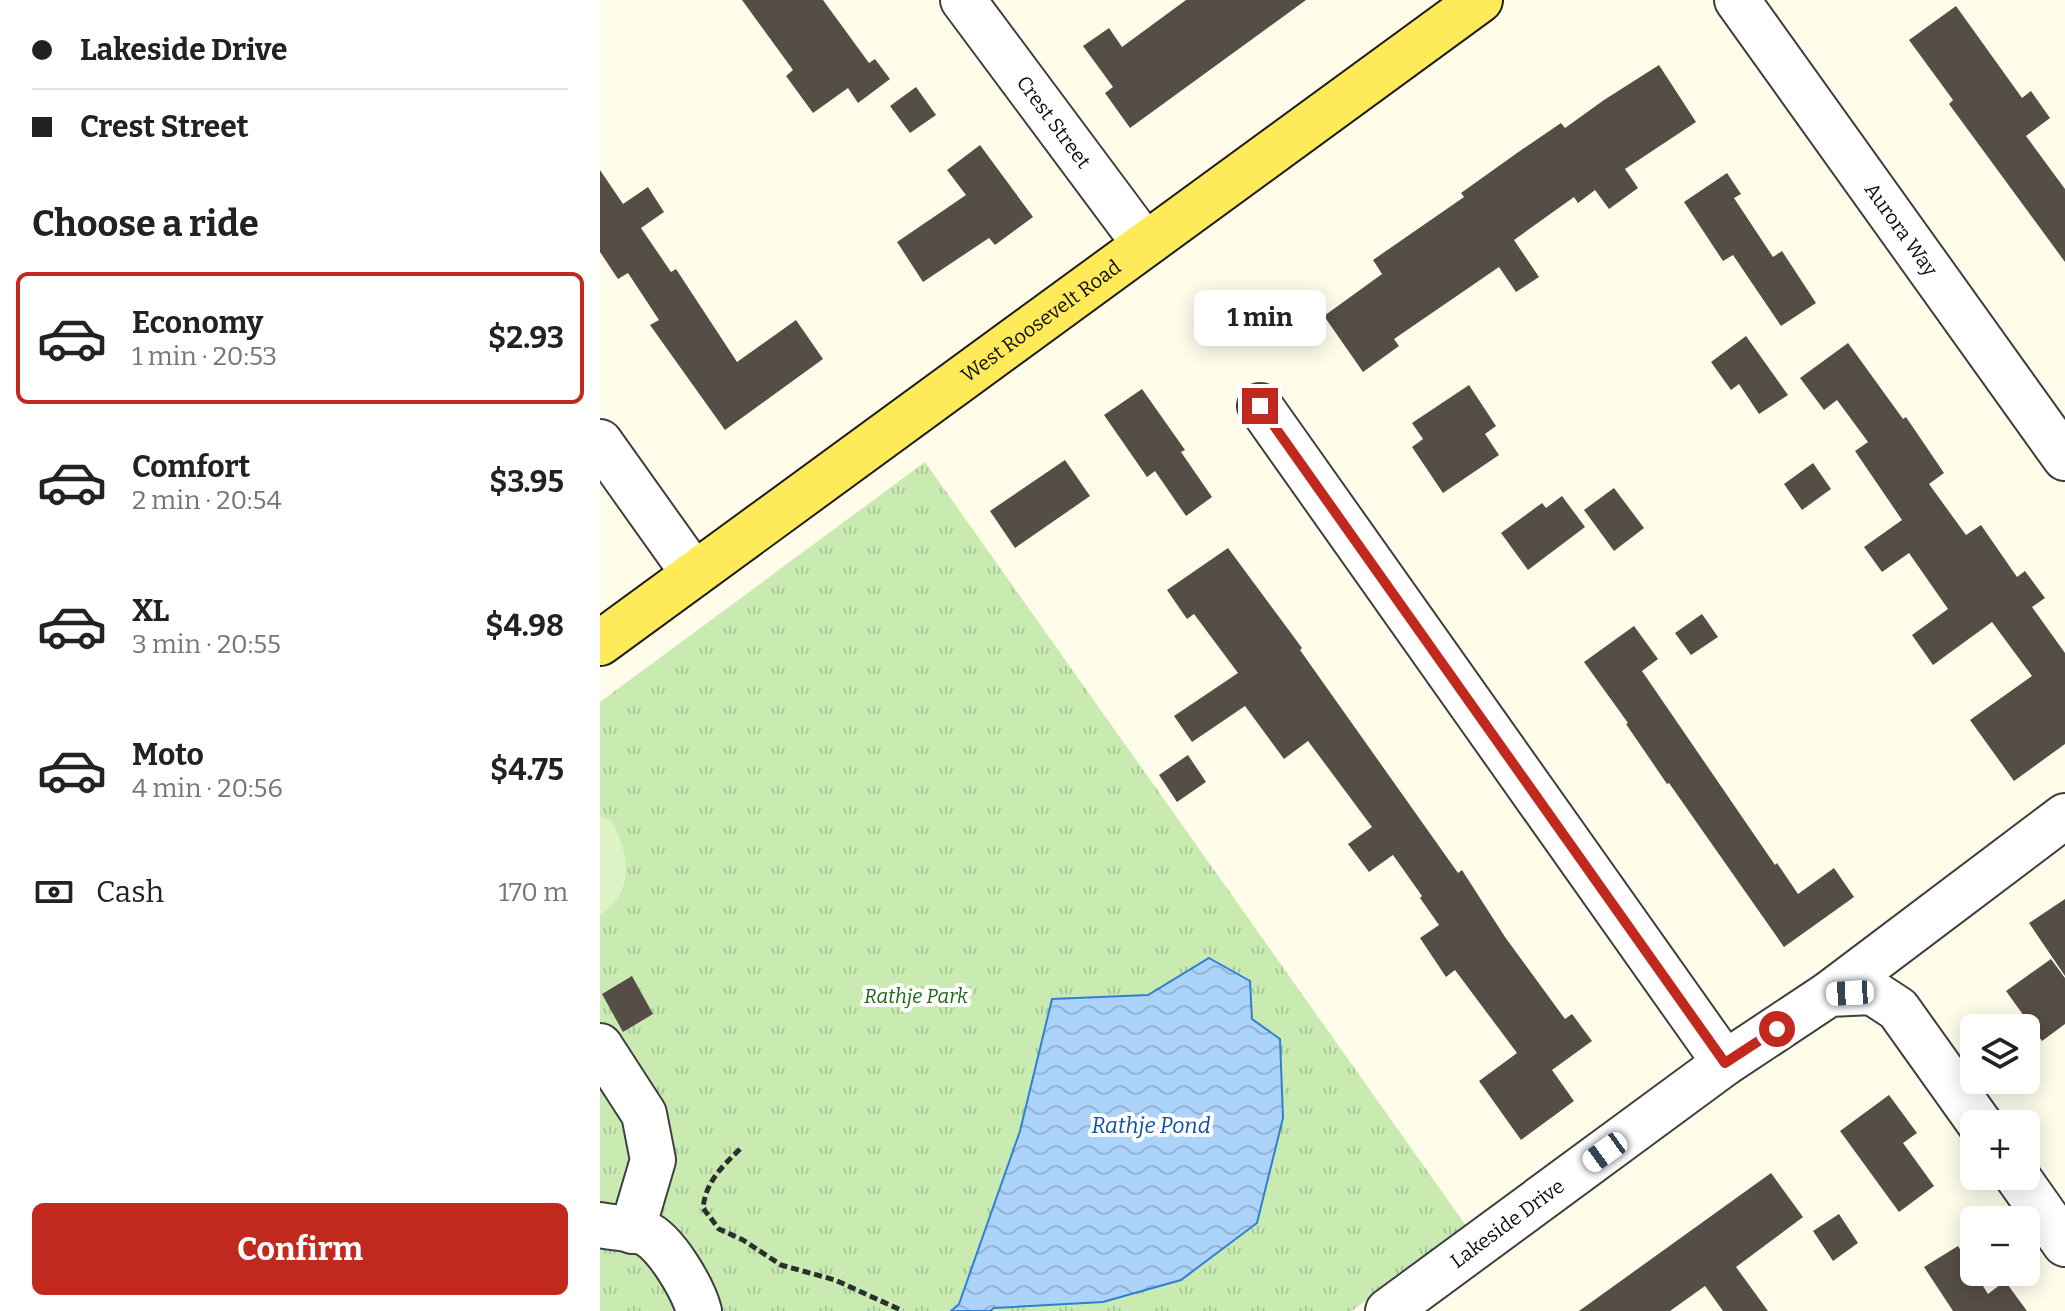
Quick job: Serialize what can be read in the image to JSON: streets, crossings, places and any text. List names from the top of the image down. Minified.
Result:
{"streets":{"main road":["West Roosevelt Road"],"street":["Crest Street","Aurora Way","Lakeside Drive"]},"crossings":[["Crest Street","West Roosevelt Road"]],"water":["Rathje Pond"],"parks":["Rathje Park"],"page":{"banner":["Lakeside Drive","Crest Street"],"heading":"Choose a ride","list":[{"name":"Economy","note":"1 min · 20:53","value":"$2.93"},{"name":"Comfort","note":"2 min · 20:54","value":"$3.95"},{"name":"XL","note":"3 min · 20:55","value":"$4.98"},{"name":"Moto","note":"4 min · 20:56","value":"$4.75"}],"bubble":"1 min","pay":["Cash","170 m"],"map_buttons":["+","−"],"buttons":"Confirm"}}
